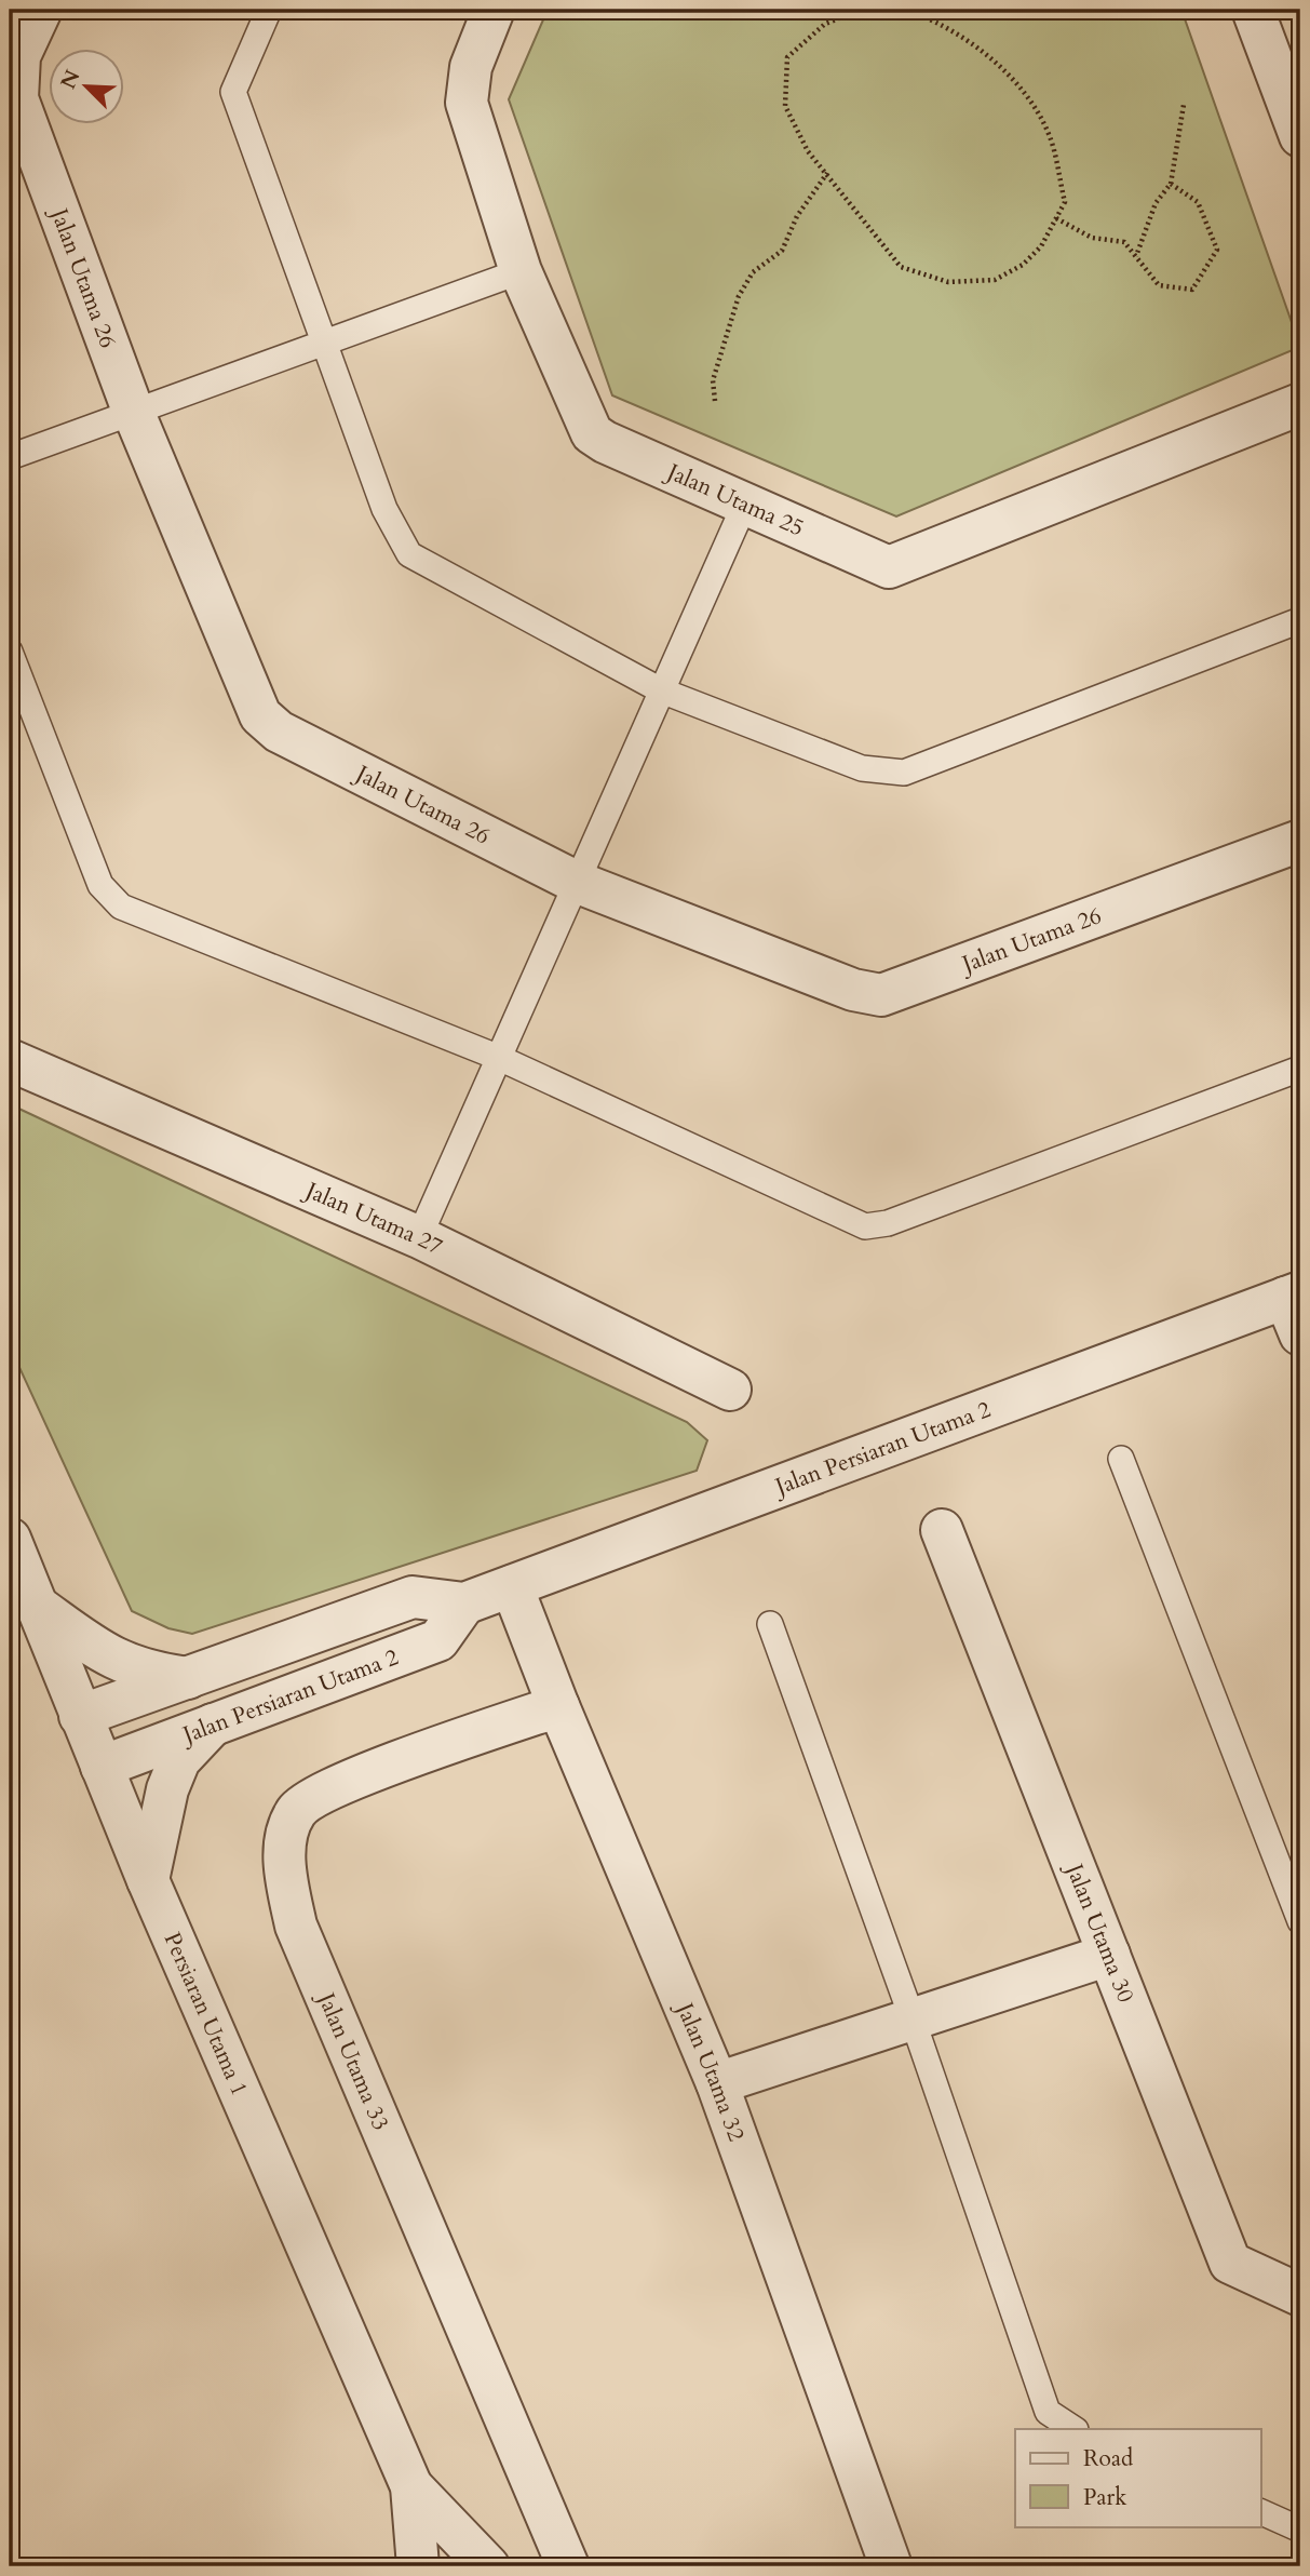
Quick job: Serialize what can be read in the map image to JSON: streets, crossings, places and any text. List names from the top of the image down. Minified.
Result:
{"streets":{"street":["Jalan Utama 26","Jalan Utama 25","Jalan Utama 27","Jalan Persiaran Utama 2","Jalan Utama 30","Persiaran Utama 1","Jalan Utama 33","Jalan Utama 32"]},"crossings":[["Jalan Persiaran Utama 2","Persiaran Utama 1"],["Jalan Persiaran Utama 2","Jalan Utama 32"],["Jalan Utama 33","Jalan Utama 32"]],"legend":["Road","Park"],"north":"top left"}
